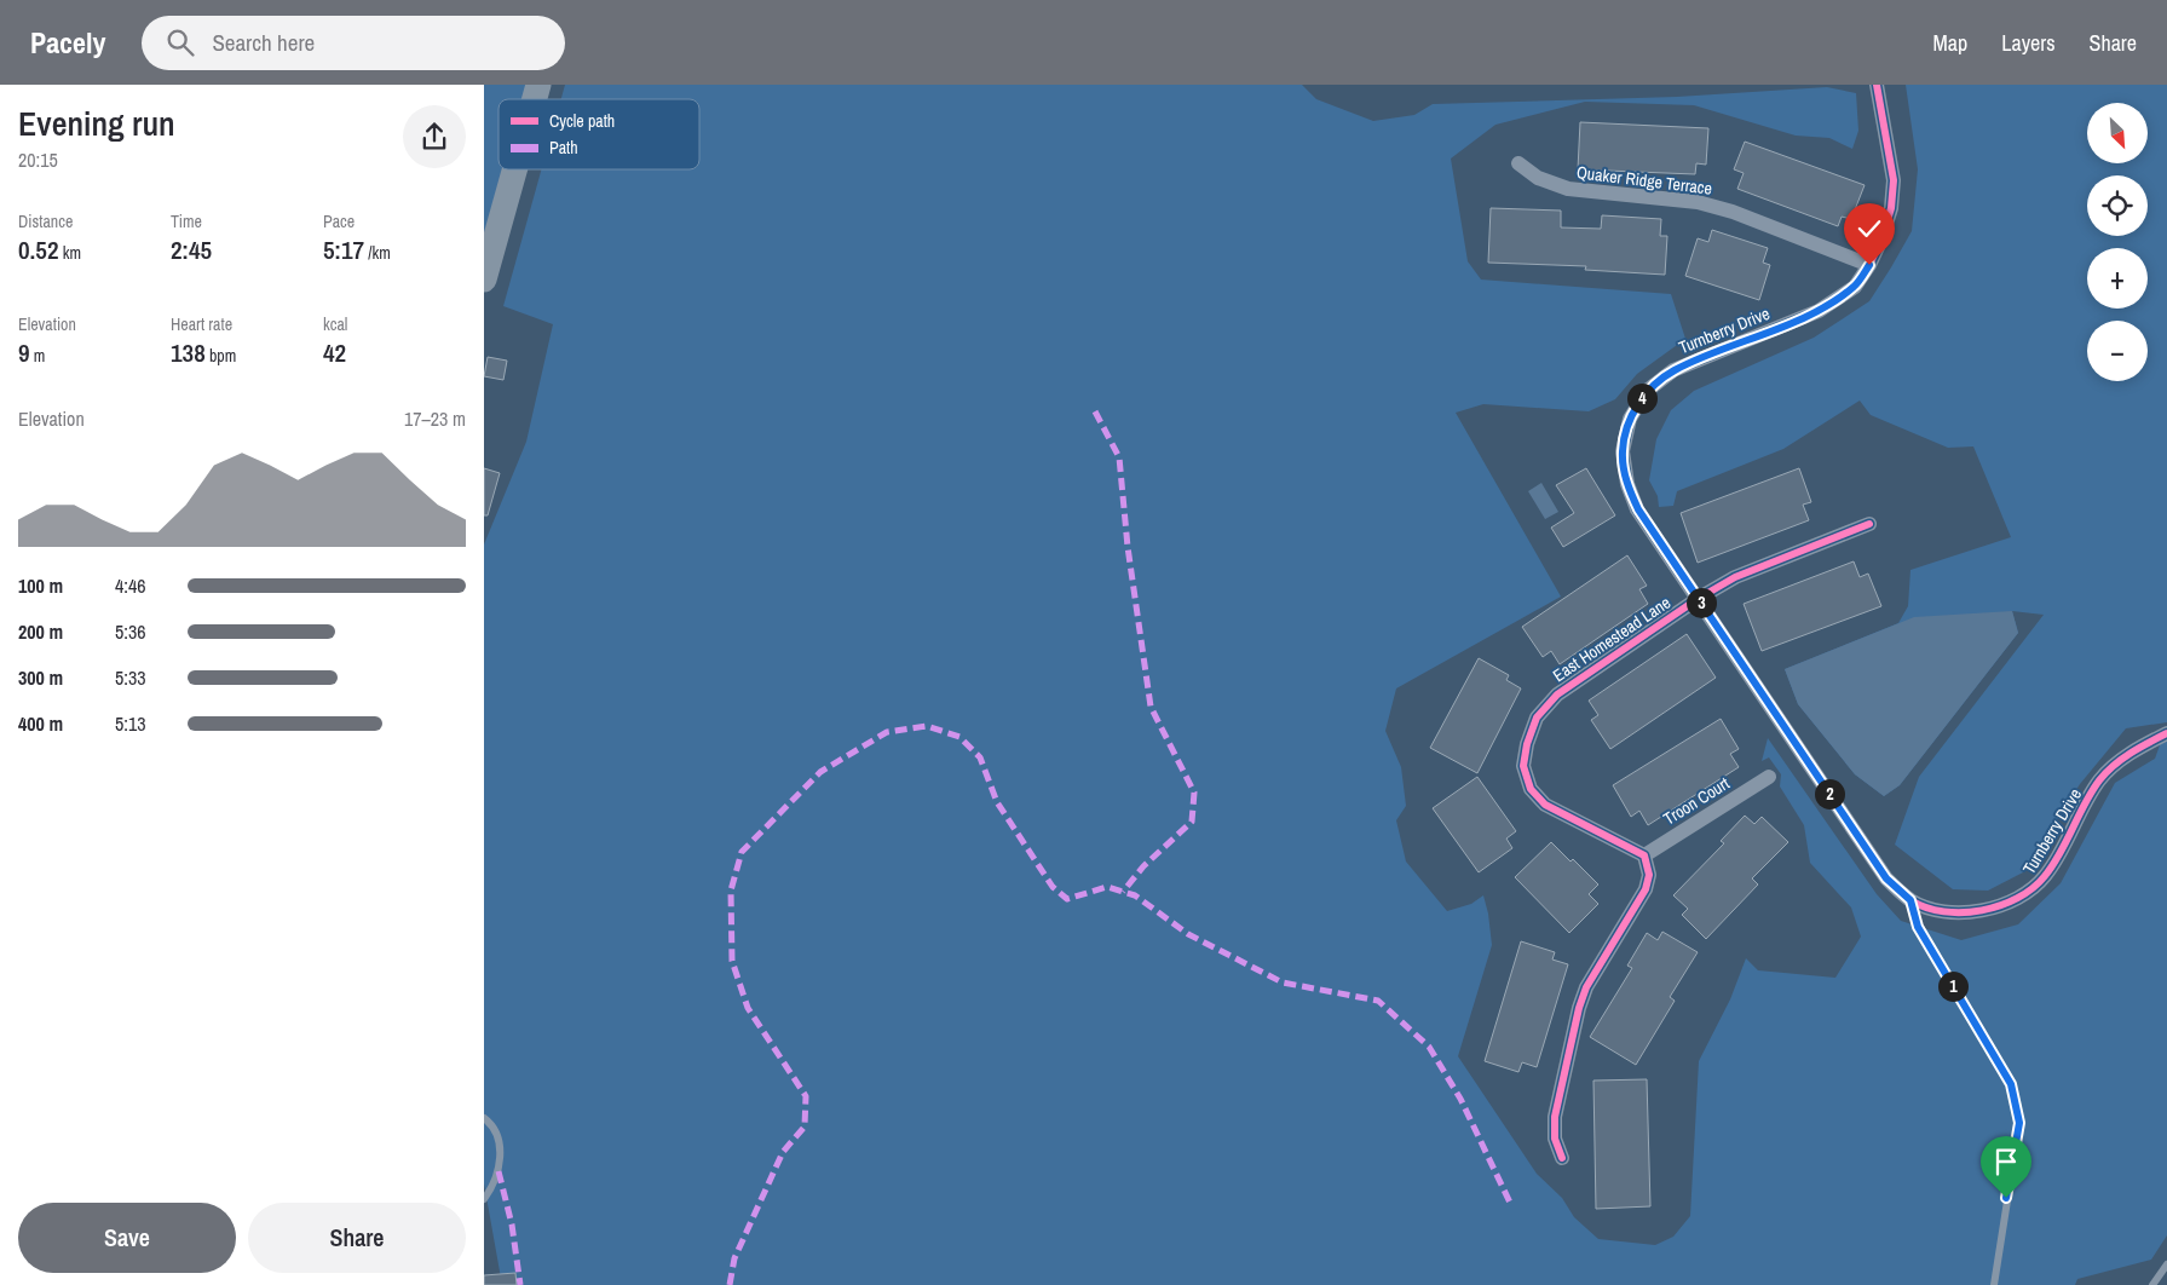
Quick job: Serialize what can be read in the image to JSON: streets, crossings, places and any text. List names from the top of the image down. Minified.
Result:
{"streets":{"street":["Quaker Ridge Terrace","Turnberry Drive","East Homestead Lane","Troon Court"]},"crossings":[["Quaker Ridge Terrace","Turnberry Drive"],["Turnberry Drive","East Homestead Lane"],["East Homestead Lane","Troon Court"]],"legend":["Cycle path","Path"],"north":"bottom right","page":{"header":"Pacely","search":"Search here","nav":["Map","Layers","Share"],"heading":["Evening run","20:15"],"map_buttons":["+","−"],"stats":[["Distance","0.52 km"],["Time","2:45"],["Pace","5:17 /km"],["Elevation","9 m"],["Heart rate","138 bpm"],["kcal","42"]],"pins":["4","3","2","1"],"chart":["Elevation","17–23 m"],"list":[{"name":"100 m","note":"4:46"},{"name":"200 m","note":"5:36"},{"name":"300 m","note":"5:33"},{"name":"400 m","note":"5:13"}],"buttons":["Save","Share"]}}
